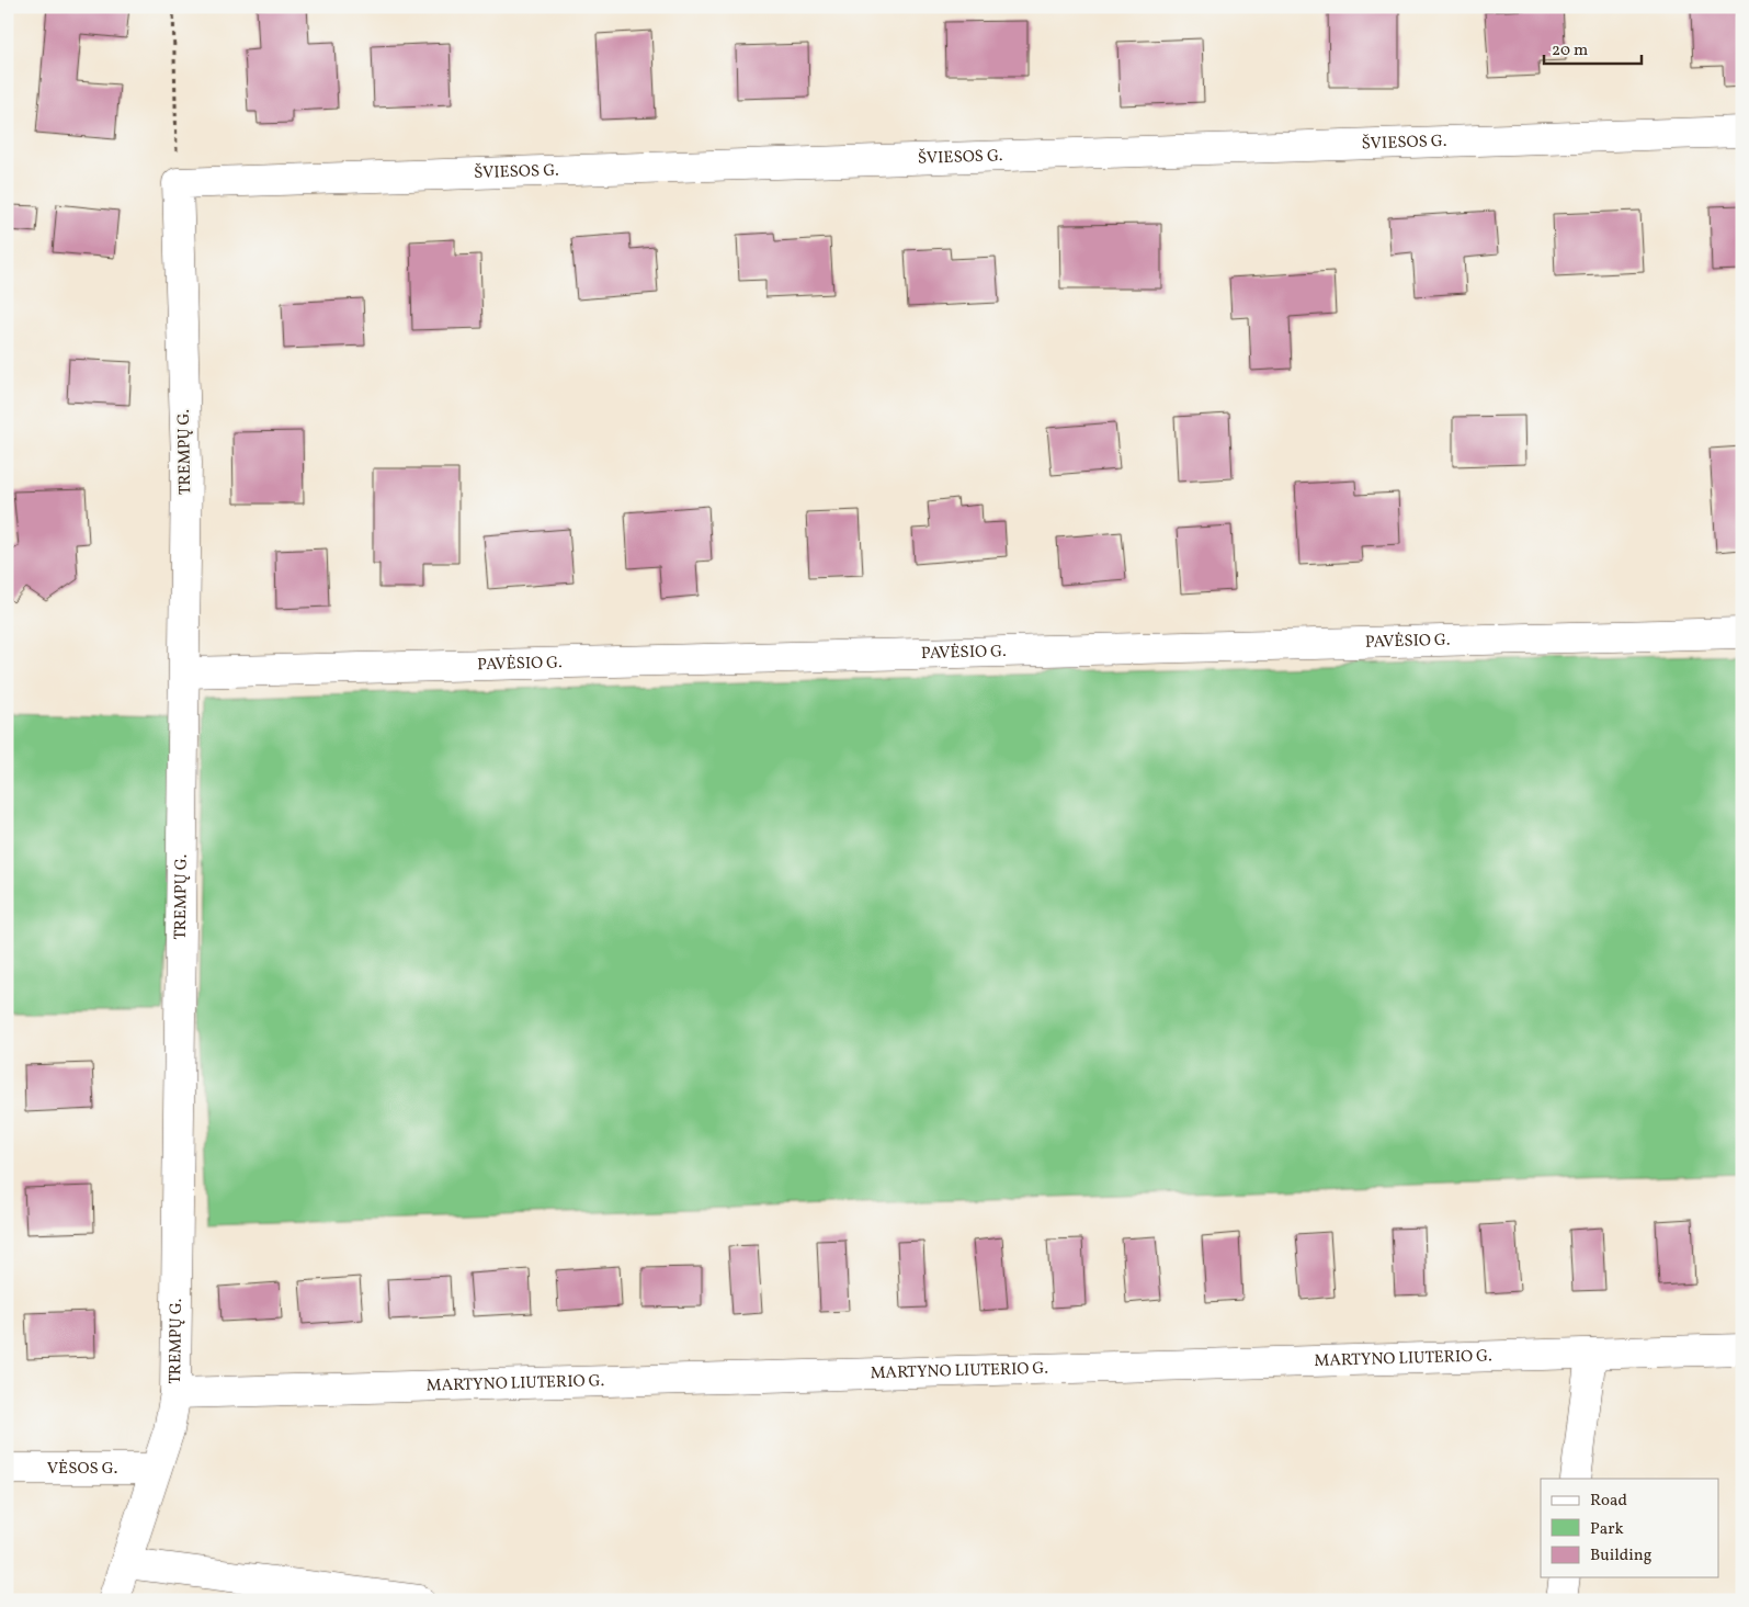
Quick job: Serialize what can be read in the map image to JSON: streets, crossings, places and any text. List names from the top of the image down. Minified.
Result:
{"streets":{"street":["ŠVIESOS G.","TREMPŲ G.","PAVĖSIO G.","MARTYNO LIUTERIO G.","VĖSOS G."]},"crossings":[["ŠVIESOS G.","TREMPŲ G."],["TREMPŲ G.","PAVĖSIO G."],["TREMPŲ G.","MARTYNO LIUTERIO G."],["TREMPŲ G.","VĖSOS G."]],"legend":["Road","Park","Building"],"scale_bar":"20 m"}
